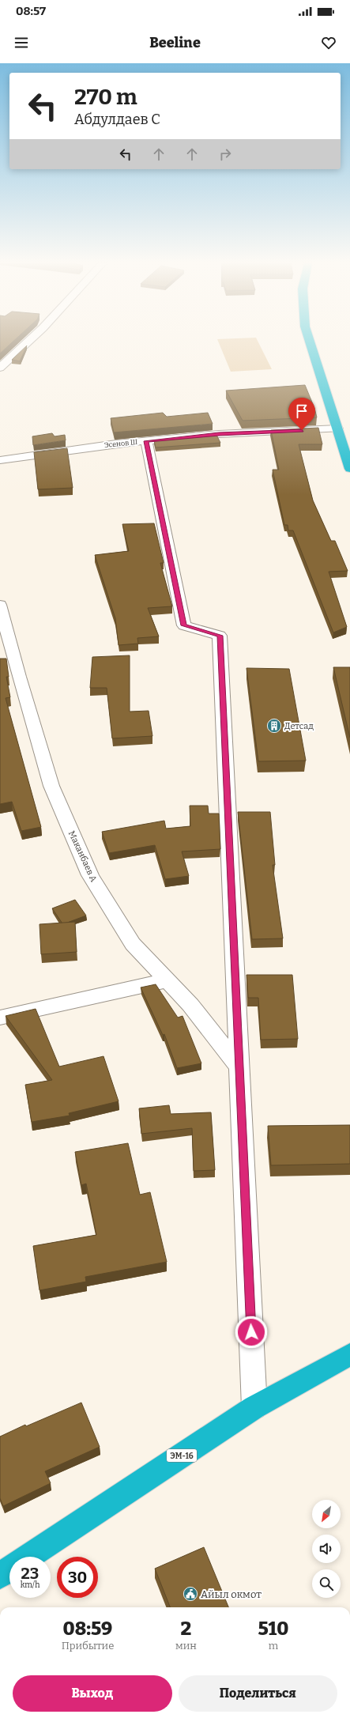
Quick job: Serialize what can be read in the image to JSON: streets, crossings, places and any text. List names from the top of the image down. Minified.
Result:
{"streets":{"highway":["ЭМ-16"],"street":["Эсенов Ш","Маканбаев А"]},"places":{"building":["Детсад"],"public building":["Айыл окмот"]},"north":"bottom left","page":{"status":"08:57","header":"Beeline","turn":["270 m","Абдулдаев С"],"speed":"23 km/h","limit":"30","eta":["08:59","Прибытие","2","мин","510","m"],"buttons":["Выход","Поделиться"]}}
